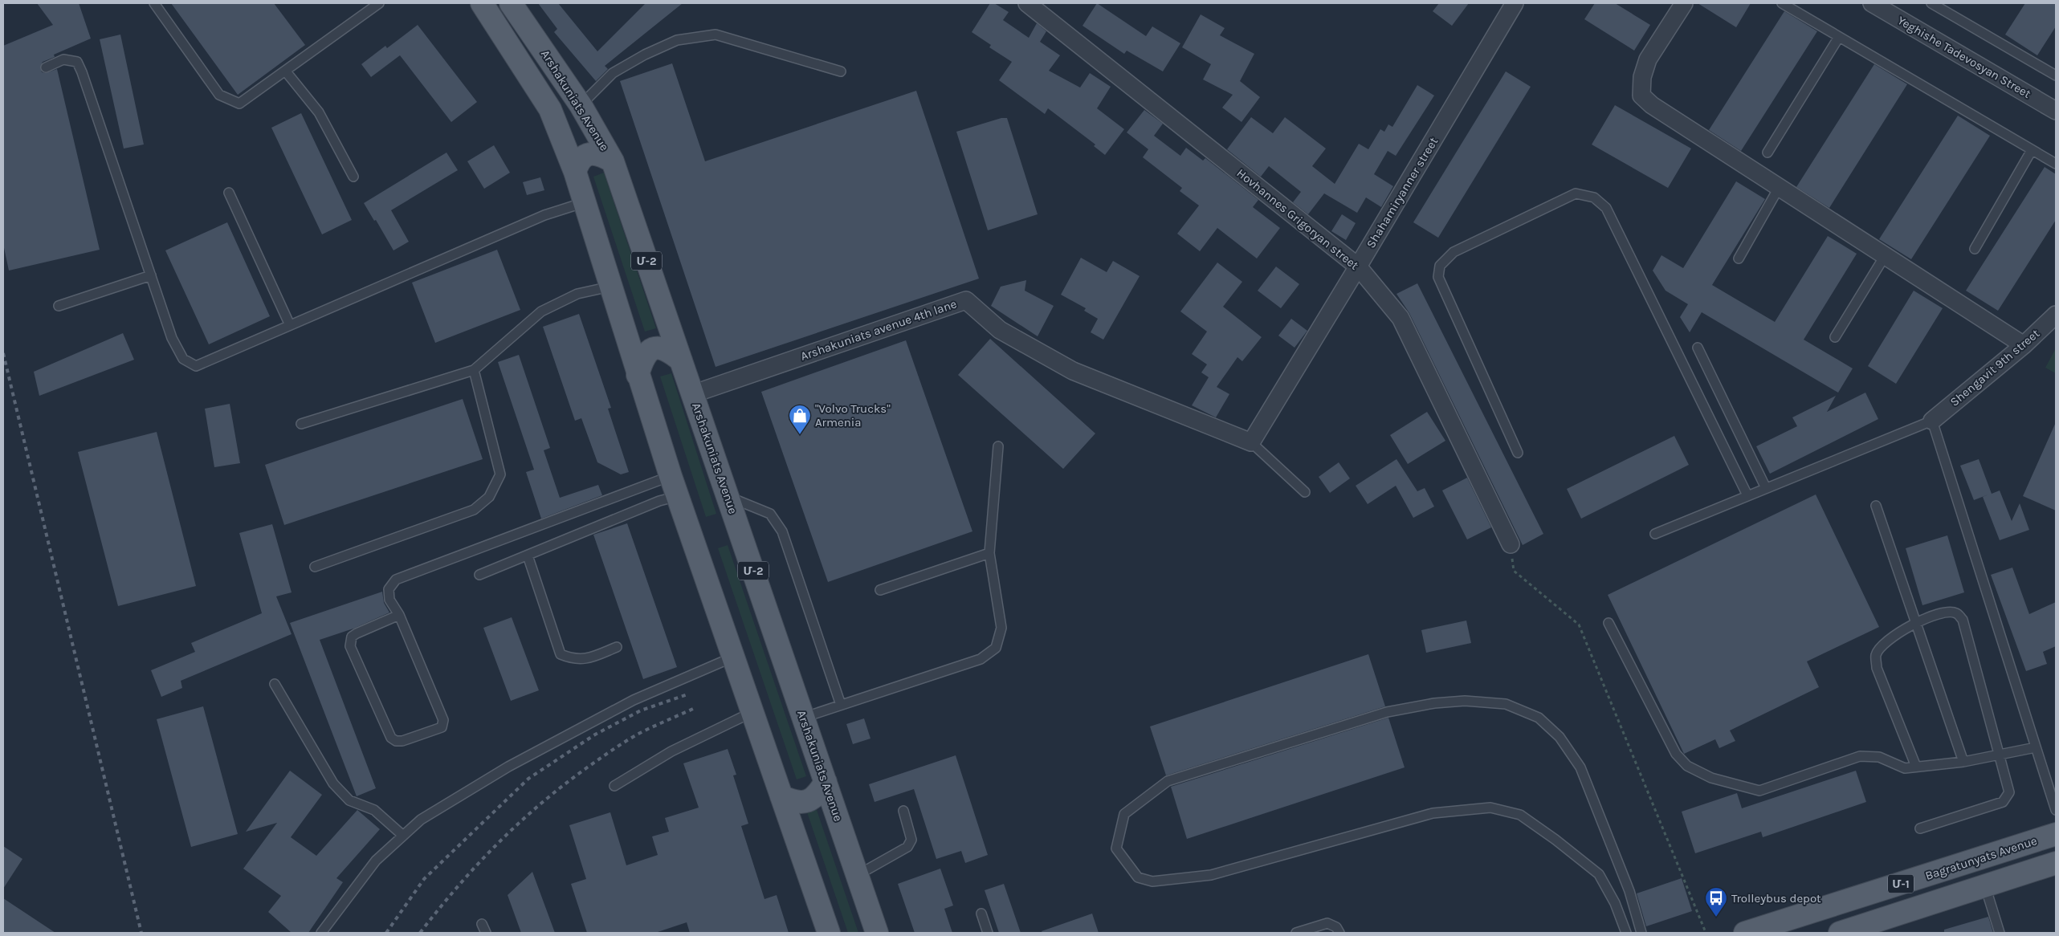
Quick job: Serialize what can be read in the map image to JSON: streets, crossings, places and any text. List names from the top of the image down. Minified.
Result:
{"streets":{"main road":["Arshakuniats Avenue","Մ-2","Bagratunyats Avenue","Մ-1"],"street":["Yeghishe Tadevosyan Street","Shahamiryanner street","Hovhannes Grigoryan street","Arshakuniats avenue 4th lane","Shengavit 9th street"]},"crossings":[["Arshakuniats Avenue","Arshakuniats avenue 4th lane"],["Shahamiryanner street","Hovhannes Grigoryan street"],["Shahamiryanner street","Arshakuniats avenue 4th lane"]],"places":{"shop":["\"Volvo Trucks\" Armenia"],"bus stop":["Trolleybus depot"]}}
